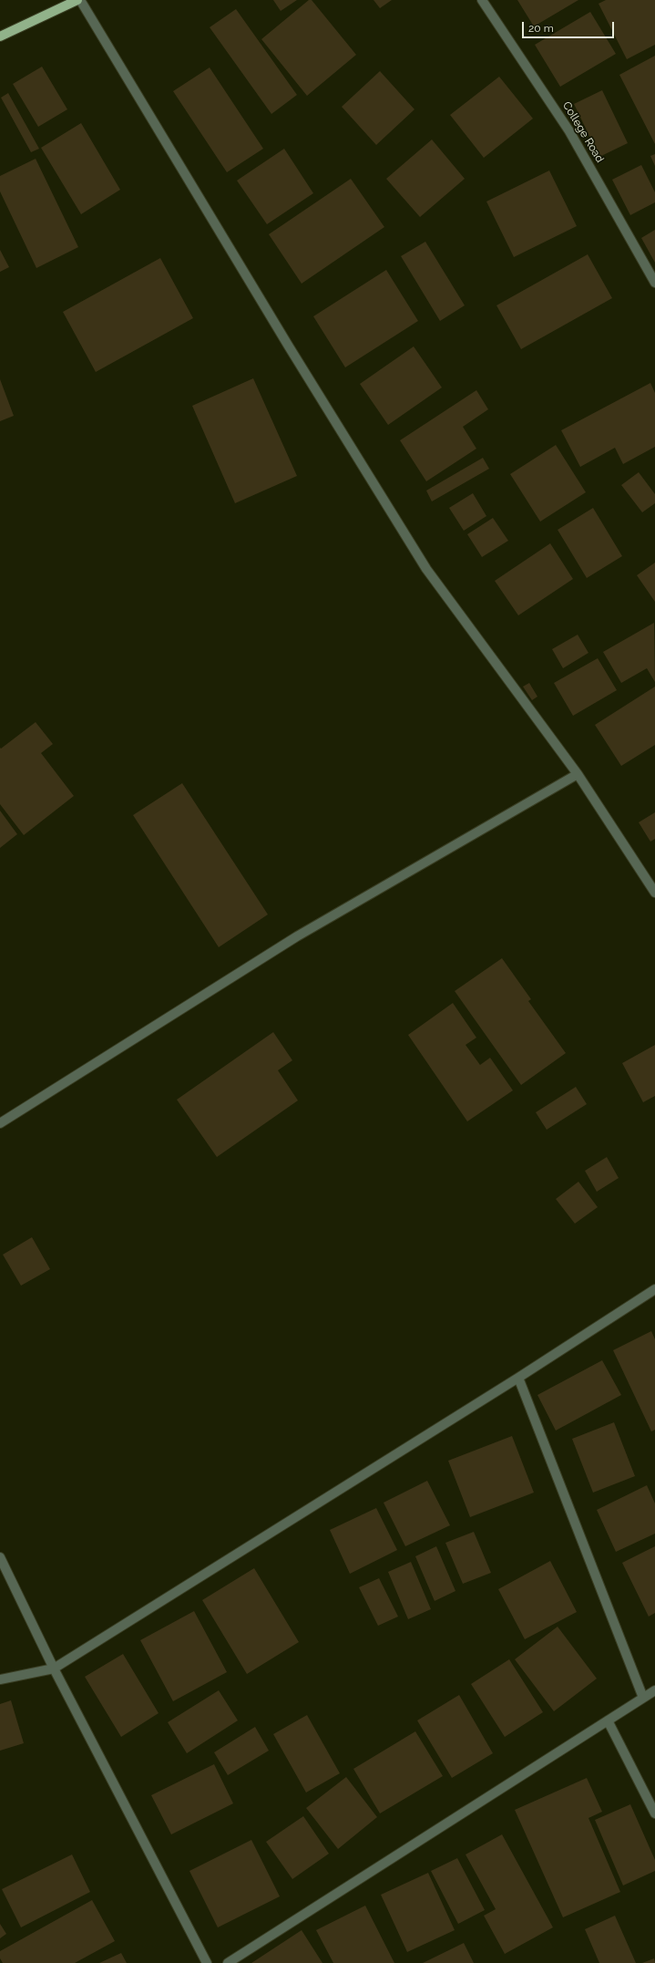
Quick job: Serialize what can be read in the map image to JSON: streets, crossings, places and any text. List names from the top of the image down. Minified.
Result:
{"streets":{"street":["College Road"]},"scale_bar":"20 m"}
